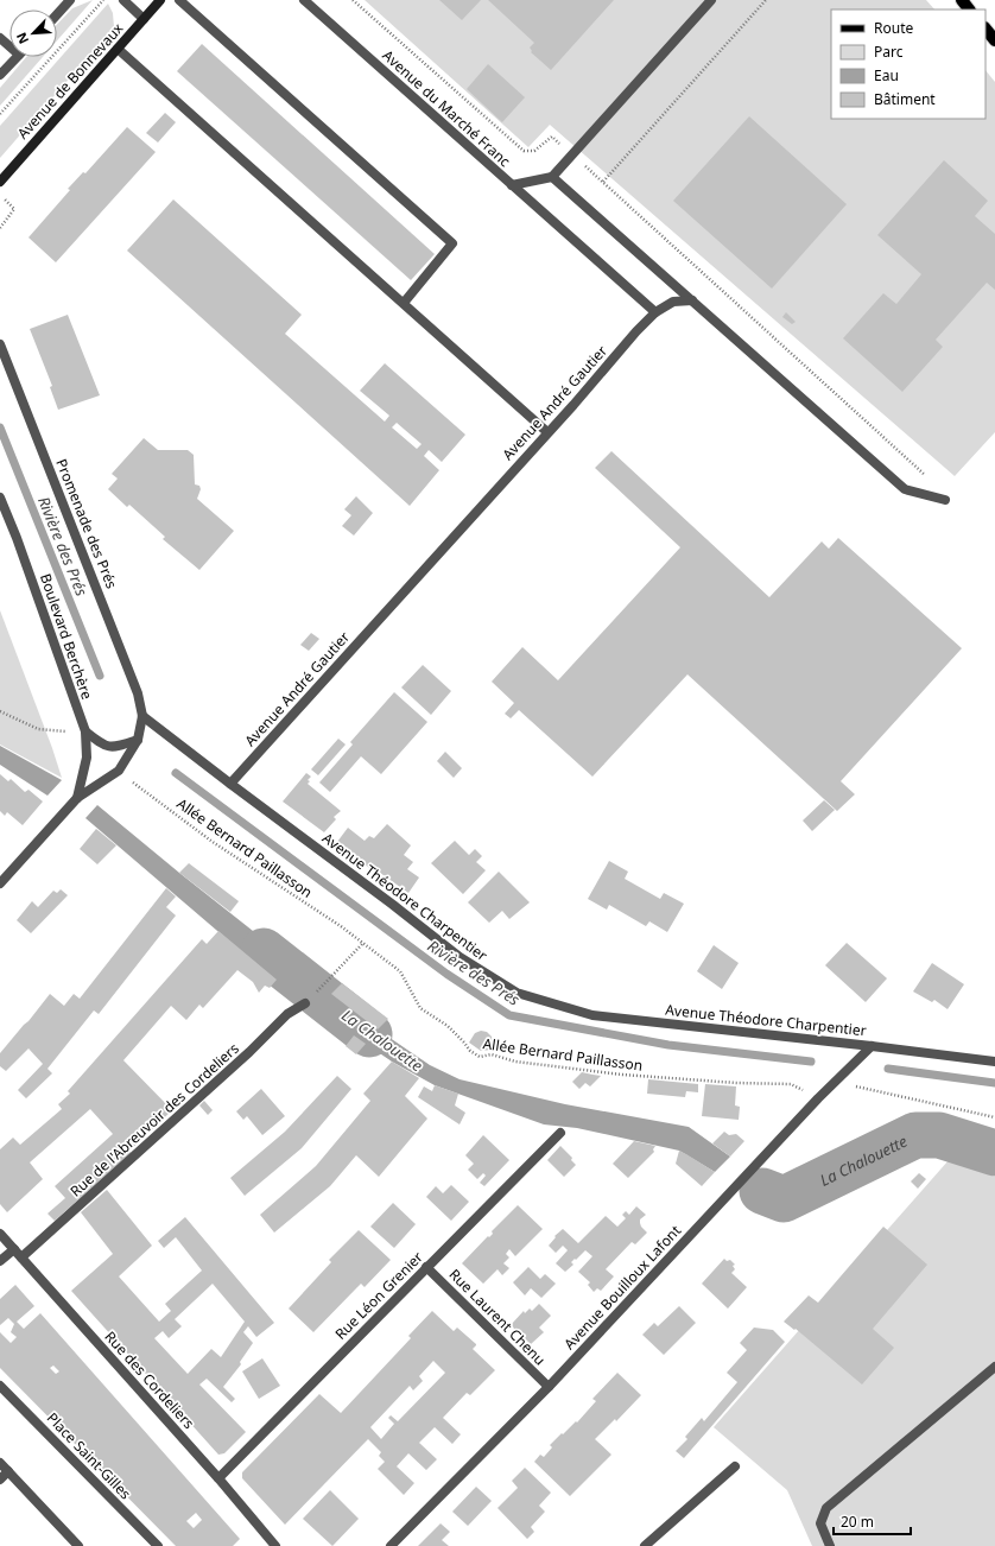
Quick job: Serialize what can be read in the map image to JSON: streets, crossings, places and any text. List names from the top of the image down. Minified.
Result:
{"streets":{"main road":["Avenue de Bonnevaux"],"street":["Avenue du Marché Franc","Avenue André Gautier","Promenade des Prés","Boulevard Berchère","Avenue Théodore Charpentier","Rue de l'Abreuvoir des Cordeliers","Avenue Bouilloux Lafont","Rue Léon Grenier","Rue Laurent Chenu","Rue des Cordeliers","Place Saint-Gilles"],"path":["Allée Bernard Paillasson"]},"crossings":[["Avenue André Gautier","Avenue Théodore Charpentier"],["Promenade des Prés","Avenue Théodore Charpentier"],["Allée Bernard Paillasson","Avenue Bouilloux Lafont"],["Avenue Théodore Charpentier","Avenue Bouilloux Lafont"],["Rue de l'Abreuvoir des Cordeliers","Rue des Cordeliers"],["Avenue Bouilloux Lafont","Rue Laurent Chenu"],["Rue Léon Grenier","Rue Laurent Chenu"],["Rue Léon Grenier","Rue des Cordeliers"]],"water":["Rivière des Prés","La Chalouette"],"legend":["Route","Parc","Eau","Bâtiment"],"scale_bar":"20 m","north":"bottom left"}
